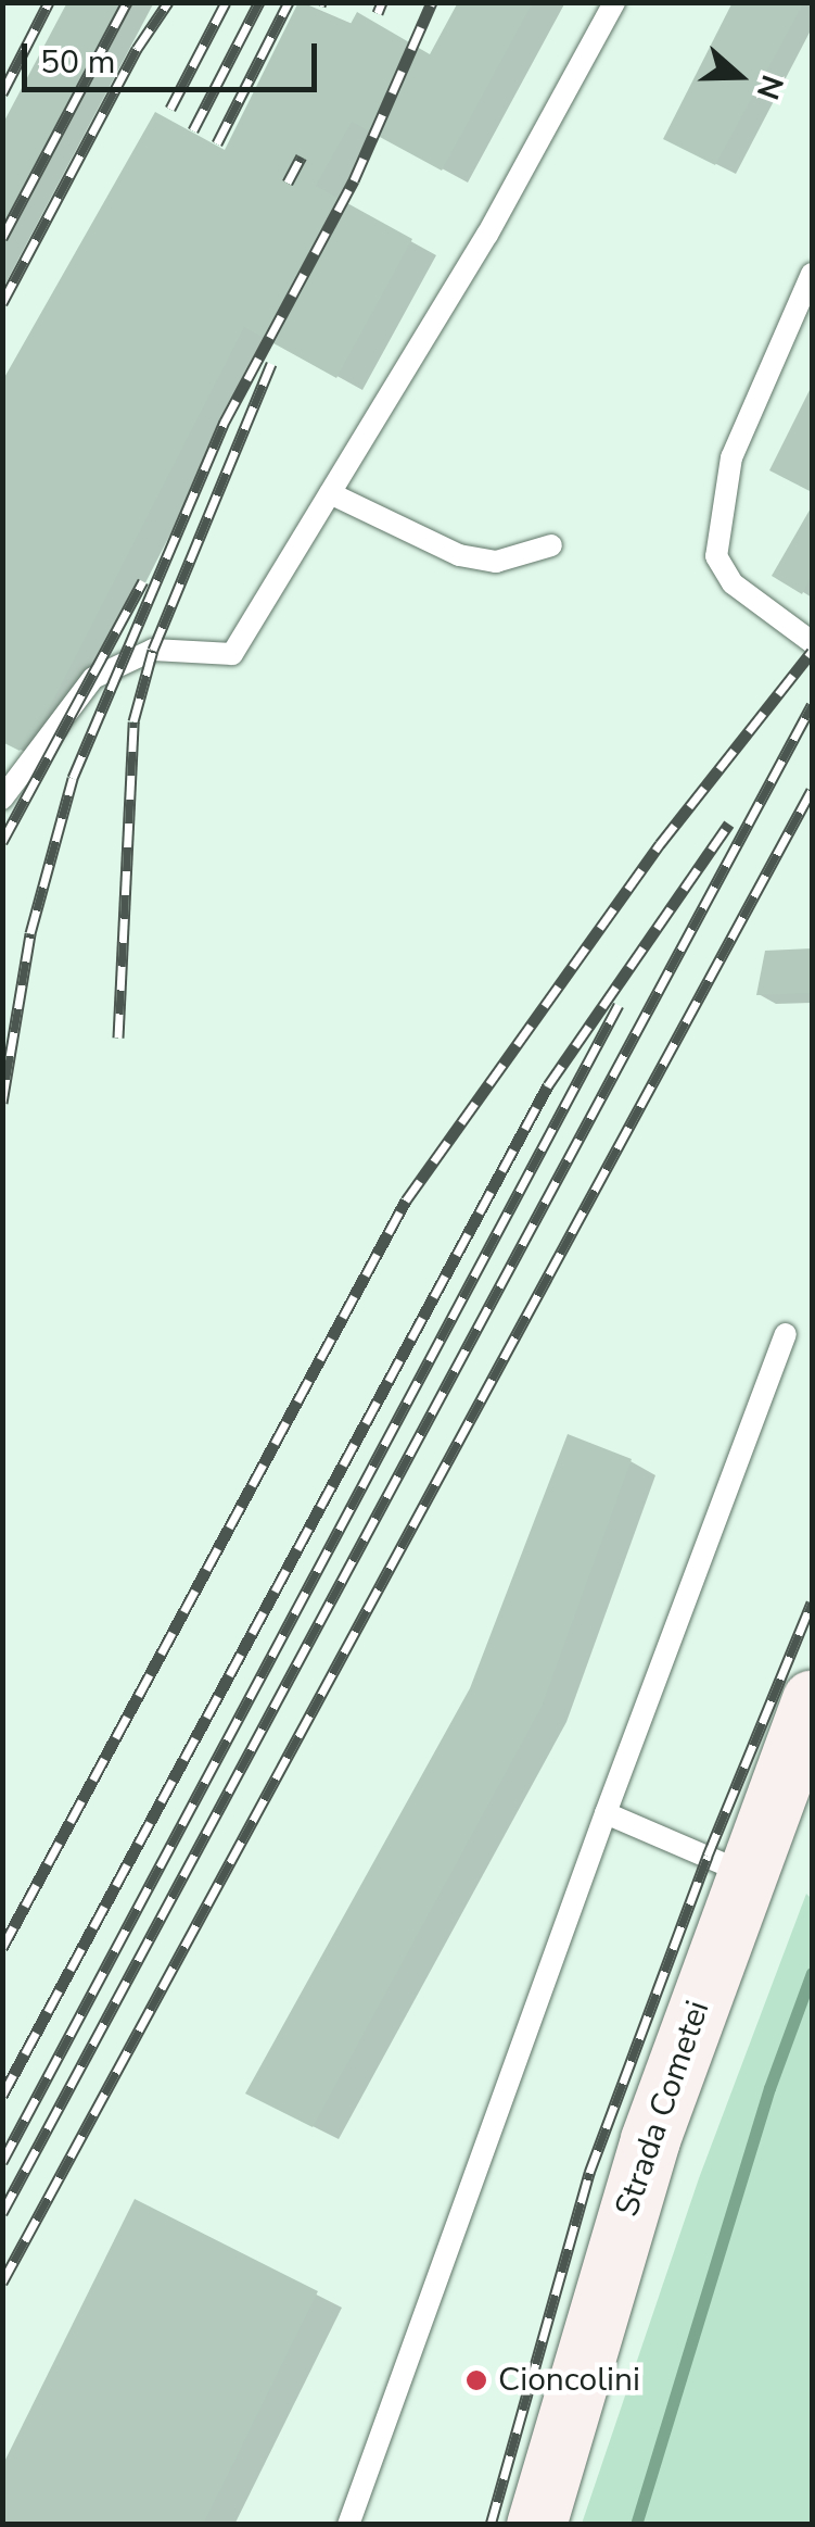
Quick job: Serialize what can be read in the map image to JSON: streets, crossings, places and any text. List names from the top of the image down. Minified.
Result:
{"streets":{"street":["Strada Cometei"]},"places":["Cioncolini"],"scale_bar":"50 m","north":"right"}
